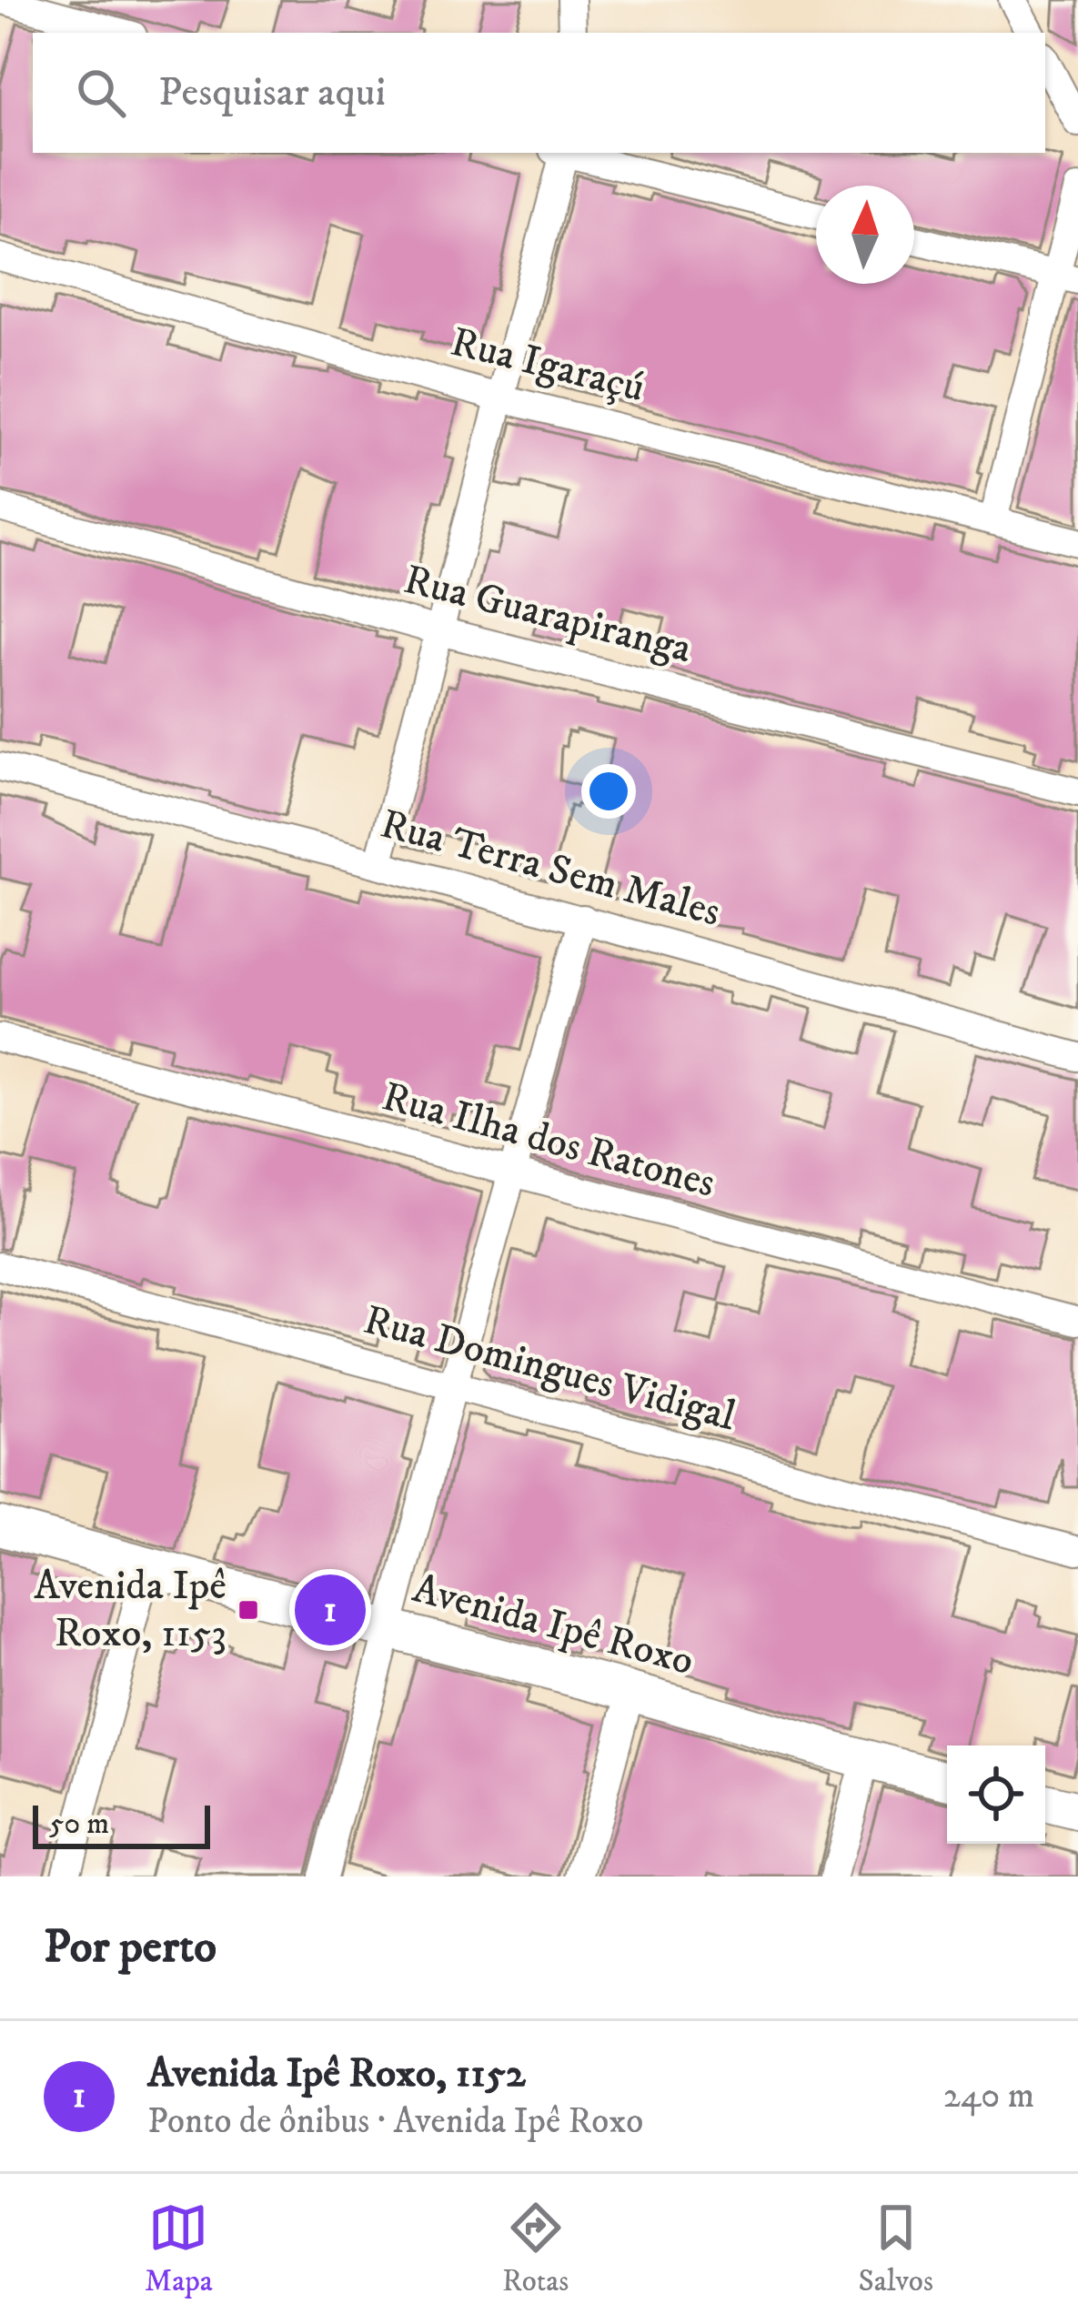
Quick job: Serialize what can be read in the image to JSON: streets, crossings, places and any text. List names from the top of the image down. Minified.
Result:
{"streets":{"street":["Rua Igaraçú","Rua Guarapiranga","Rua Terra Sem Males","Rua Ilha dos Ratones","Rua Domingues Vidigal","Avenida Ipê Roxo"]},"places":{"transit":["Avenida Ipê Roxo, 1153"]},"scale_bar":"50 m","north":"top","page":{"search":"Pesquisar aqui","pins":"1","scale":"50 m","heading":"Por perto","list":[{"mark":"1","name":"Avenida Ipê Roxo, 1152","note":"Ponto de ônibus · Avenida Ipê Roxo","value":"240 m"}],"nav":["Mapa","Rotas","Salvos"]}}
